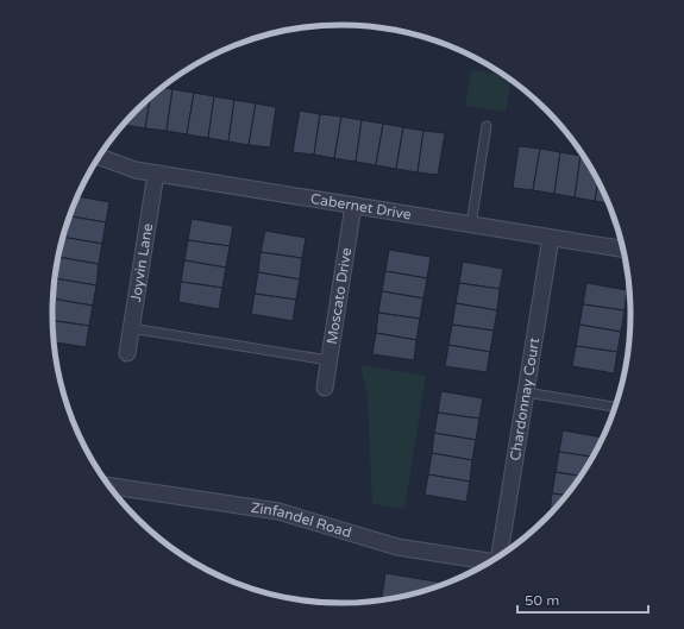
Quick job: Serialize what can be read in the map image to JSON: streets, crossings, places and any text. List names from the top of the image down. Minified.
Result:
{"streets":{"street":["Cabernet Drive","Joyvin Lane","Moscato Drive","Chardonnay Court","Zinfandel Road"]},"crossings":[["Cabernet Drive","Joyvin Lane"],["Cabernet Drive","Moscato Drive"],["Cabernet Drive","Chardonnay Court"]],"scale_bar":"50 m"}
